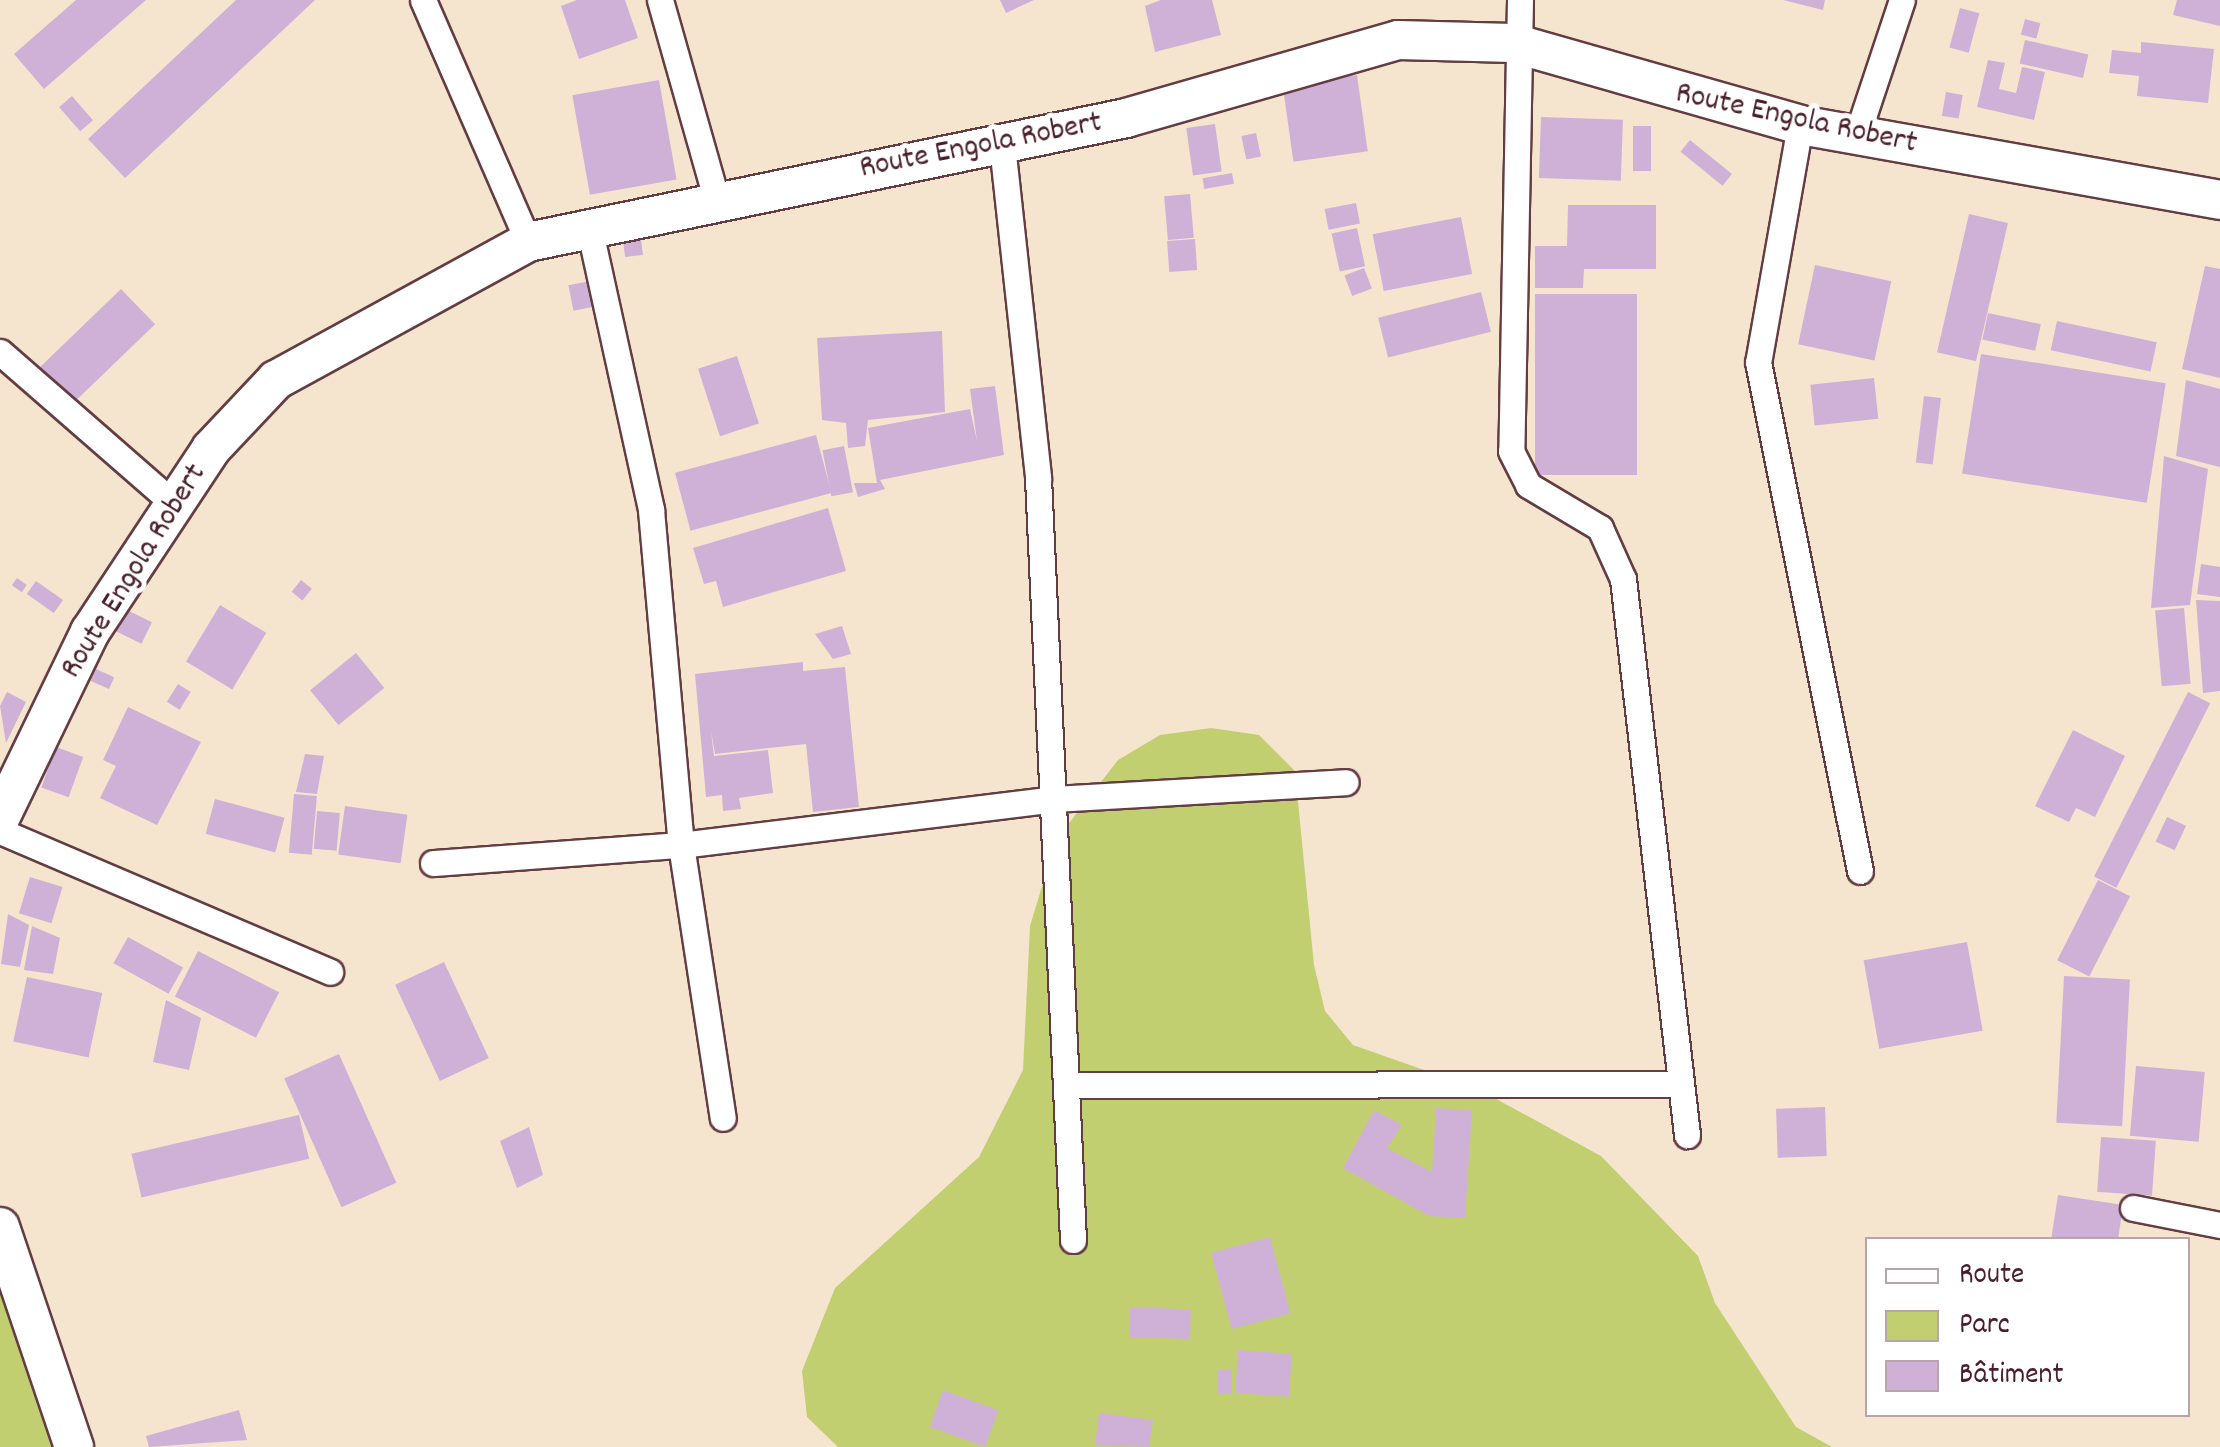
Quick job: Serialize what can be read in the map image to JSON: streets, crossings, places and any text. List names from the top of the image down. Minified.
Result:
{"streets":{"street":["Route Engola Robert"]},"legend":["Route","Parc","Bâtiment"]}
